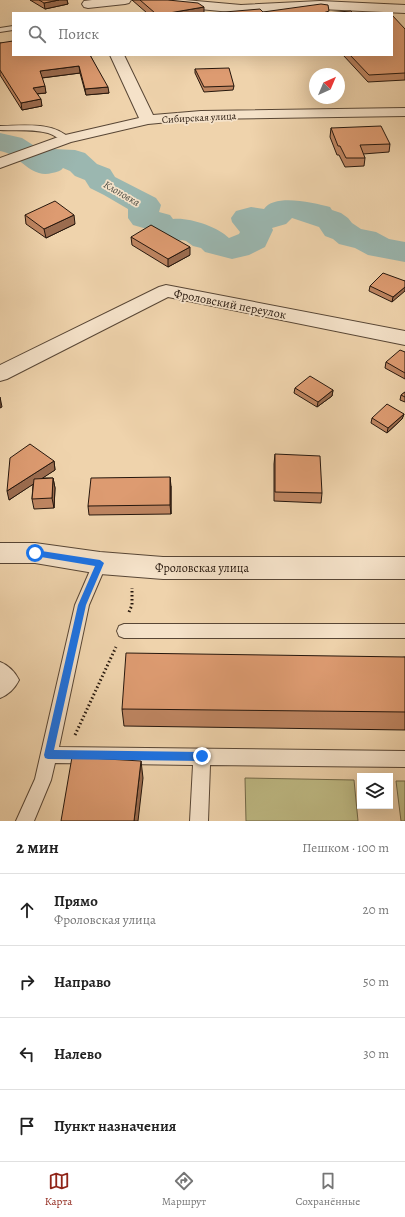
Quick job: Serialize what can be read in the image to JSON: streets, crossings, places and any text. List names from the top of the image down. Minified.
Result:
{"streets":{"street":["Сибирская улица","Фроловский переулок","Фроловская улица"]},"water":["Клоповка"],"north":"top right","page":{"search":"Поиск","heading":["2 мин","Пешком · 100 m"],"list":[["Прямо","Фроловская улица","20 m"],["Направо","50 m"],["Налево","30 m"],"Пункт назначения"],"nav":["Карта","Маршрут","Сохранённые"]}}
